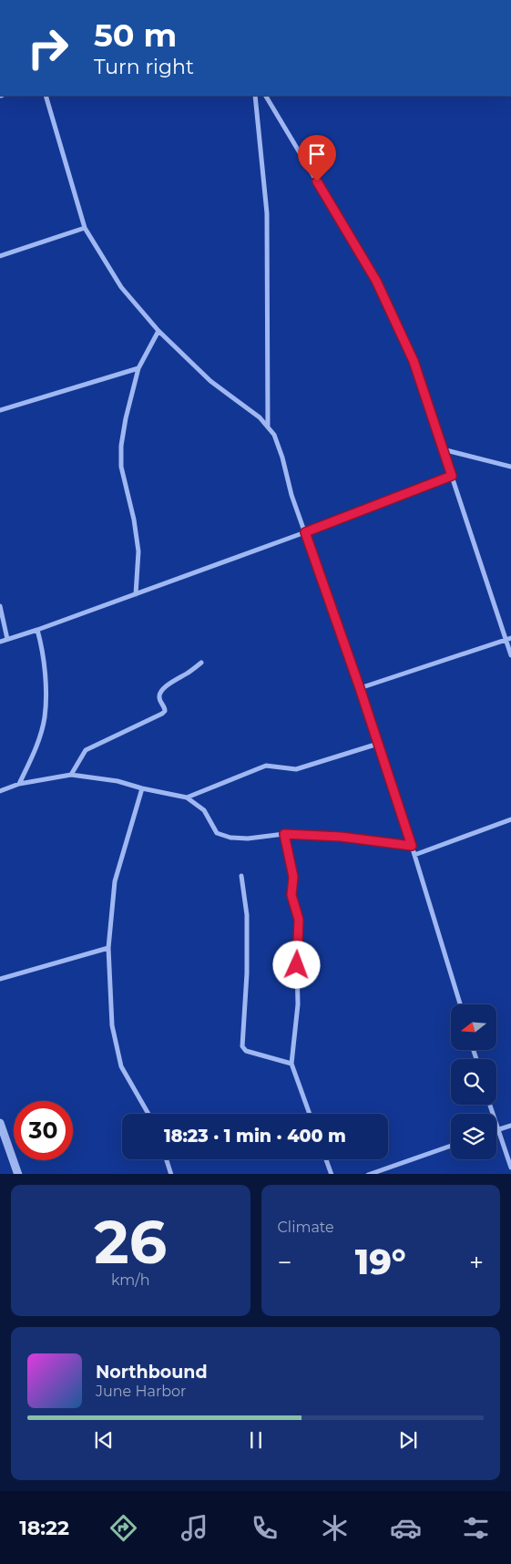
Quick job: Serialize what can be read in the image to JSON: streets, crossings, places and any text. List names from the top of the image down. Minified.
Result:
{"north":"left","page":{"turn":["50 m","Turn right"],"limit":"30","trip":"18:23 · 1 min · 400 m","tile":[["26","km/h"],"Climate"],"heat":["−","19°","+"],"song":["Northbound","June Harbor"],"tabs":"18:22"}}
